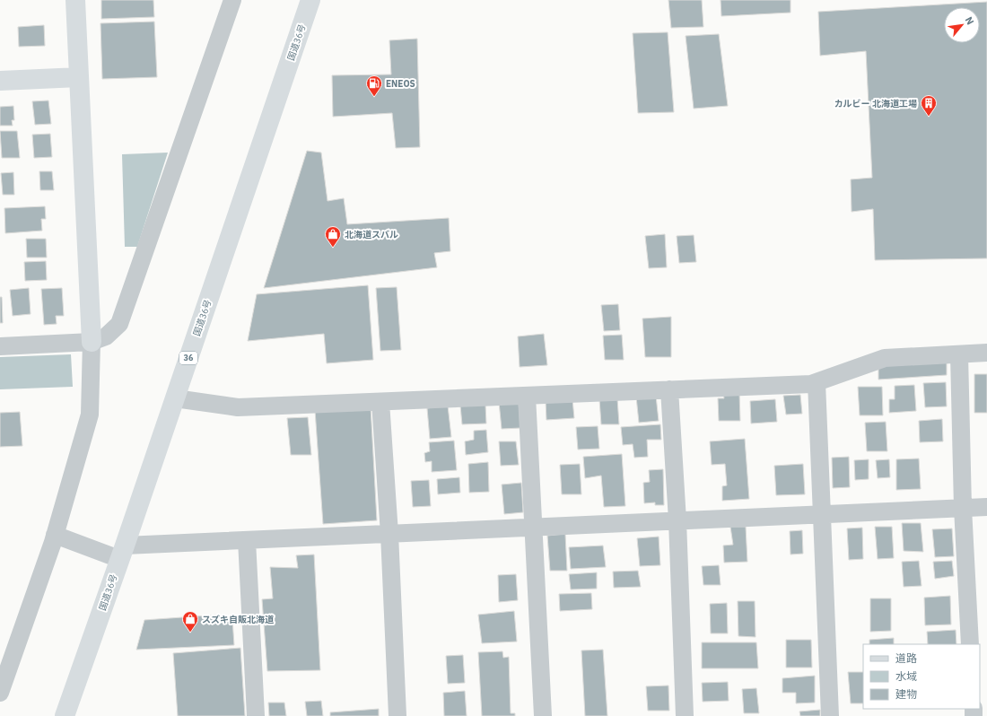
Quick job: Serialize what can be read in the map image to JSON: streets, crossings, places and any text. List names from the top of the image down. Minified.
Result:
{"streets":{"main road":["国道36号","36"]},"places":{"fuel station":["ENEOS"],"building":["カルビー 北海道工場"],"shop":["北海道スバル","スズキ自販北海道"]},"legend":["道路","水域","建物"],"north":"top right"}
